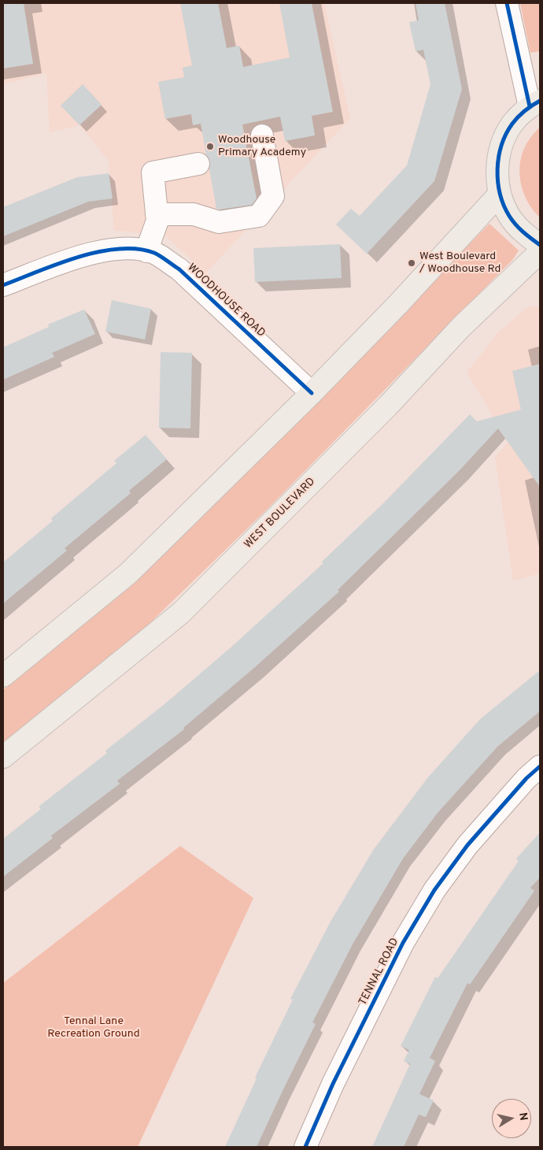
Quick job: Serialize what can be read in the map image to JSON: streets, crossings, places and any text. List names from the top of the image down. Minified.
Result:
{"streets":{"main road":["WEST BOULEVARD"],"street":["WOODHOUSE ROAD","TENNAL ROAD"]},"parks":["Tennal Lane Recreation Ground"],"places":["Woodhouse Primary Academy","West Boulevard / Woodhouse Rd"],"north":"right"}
